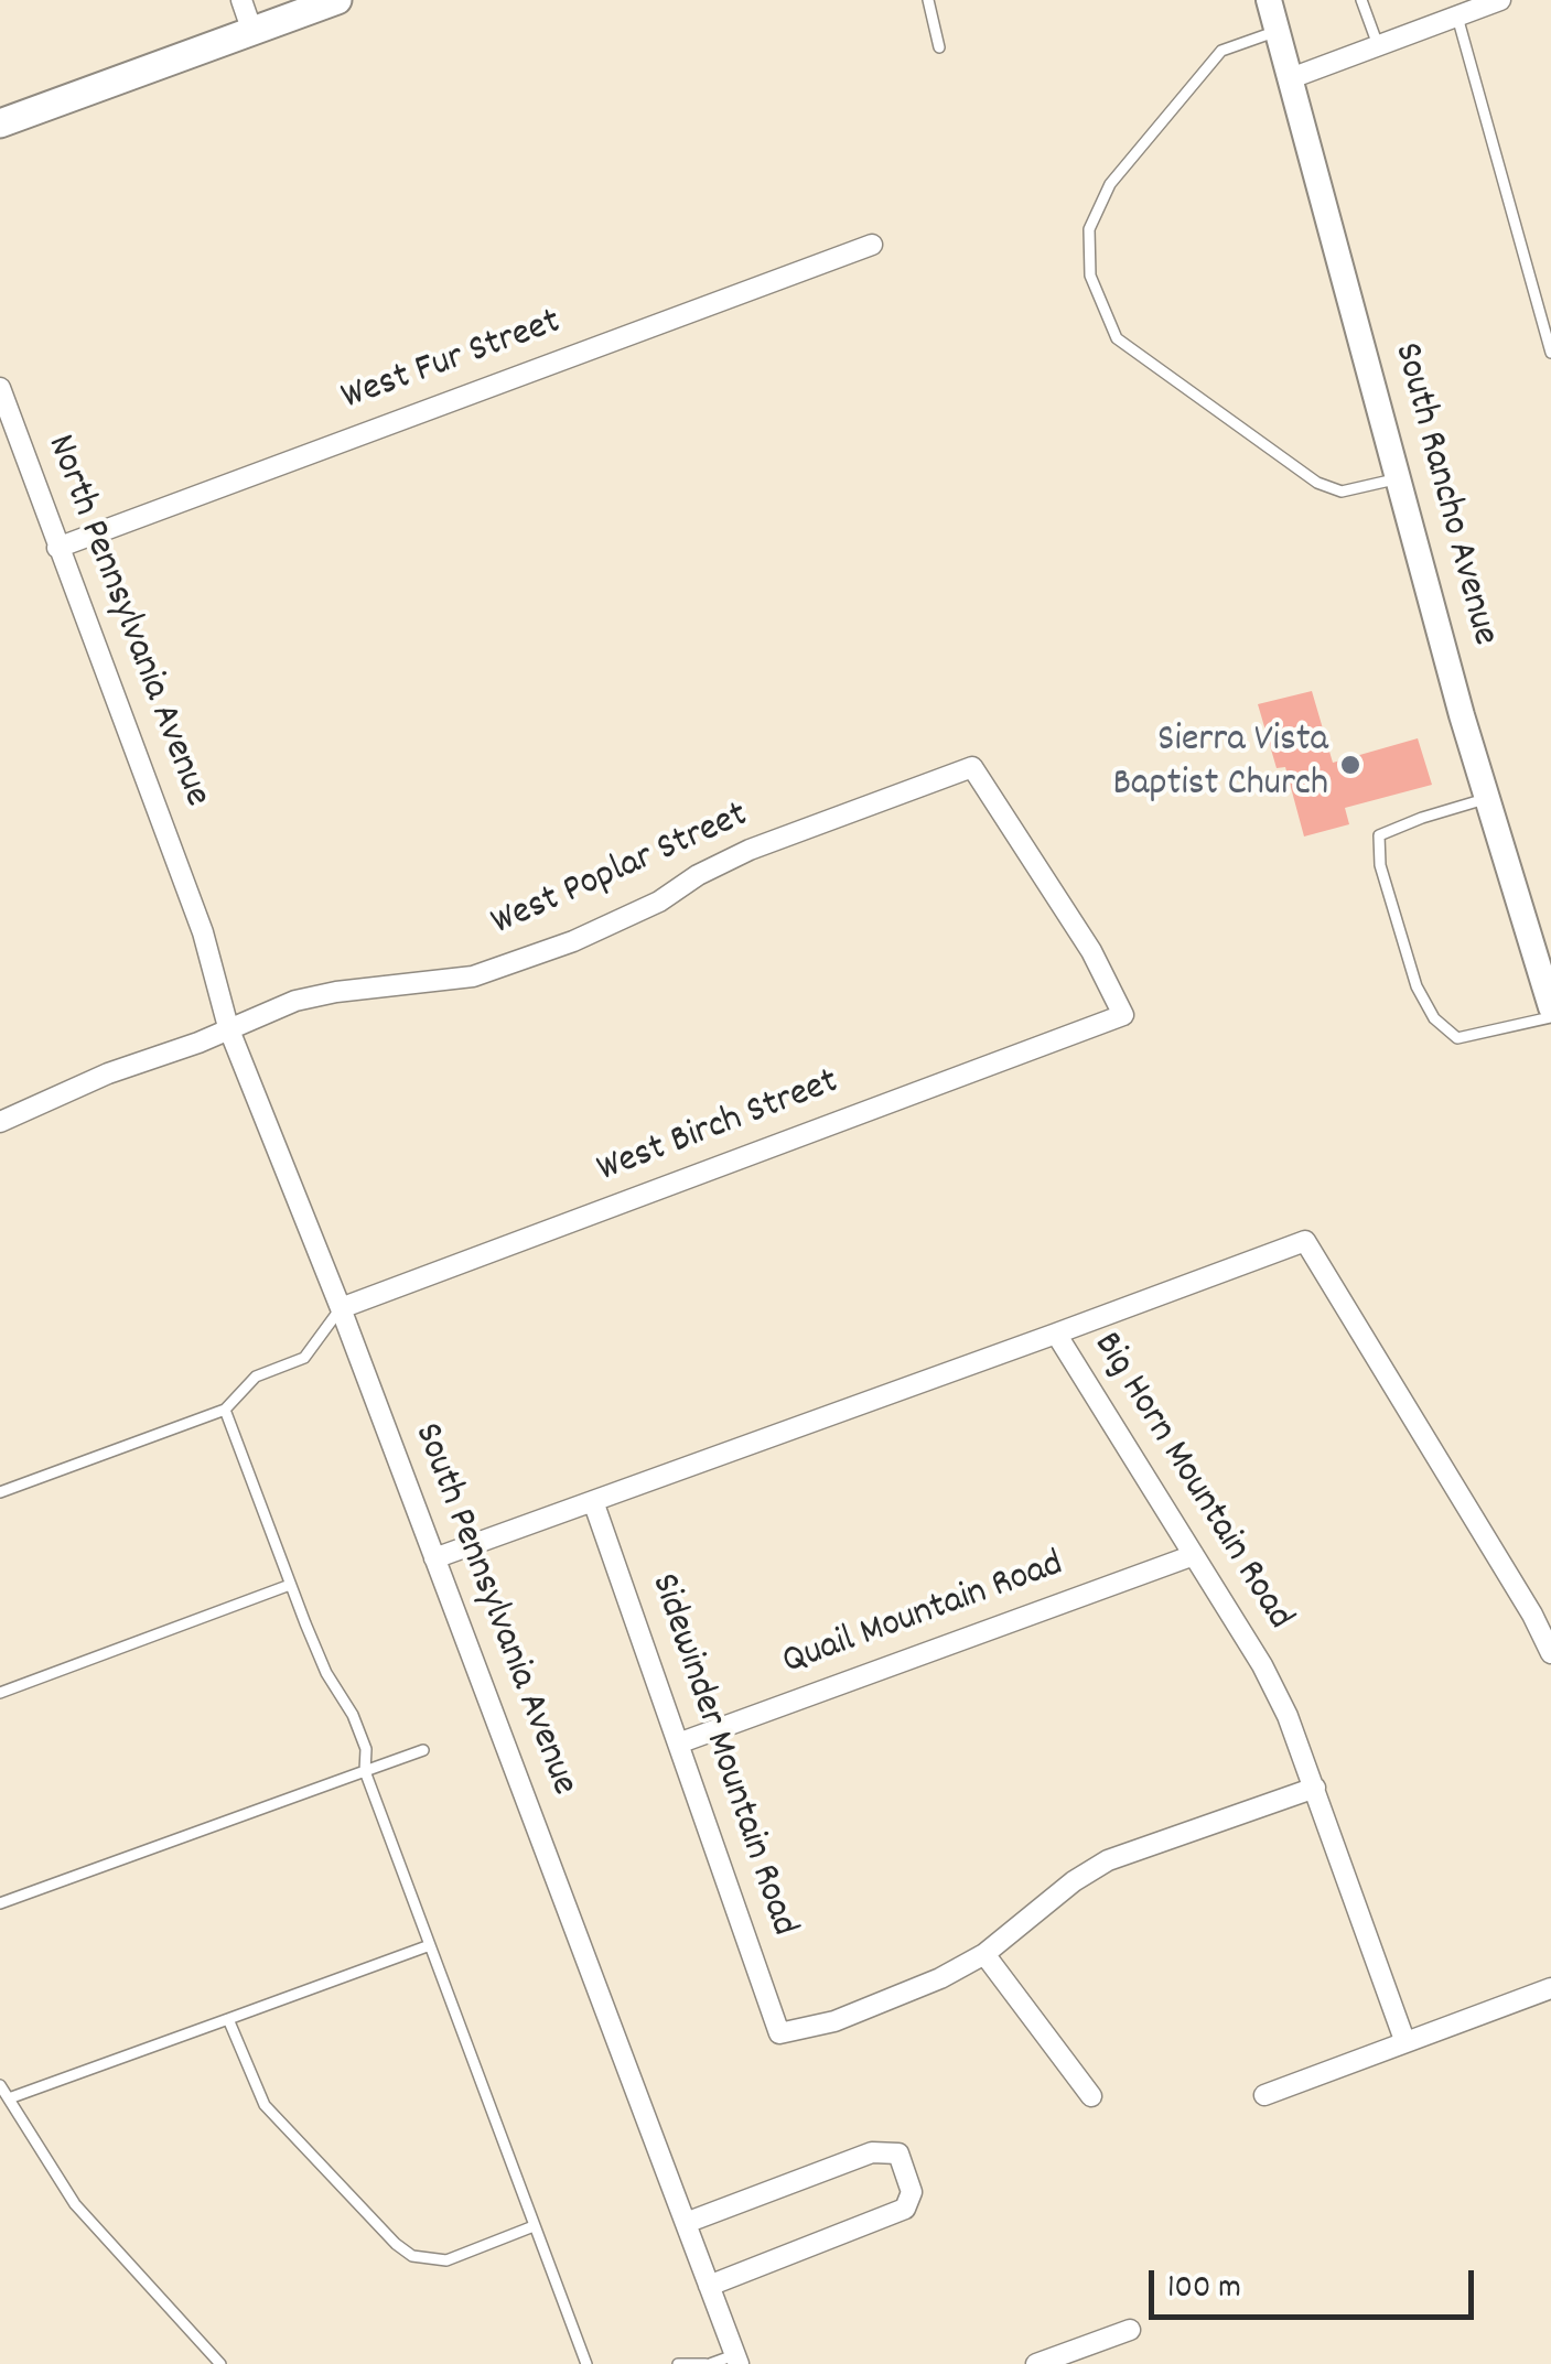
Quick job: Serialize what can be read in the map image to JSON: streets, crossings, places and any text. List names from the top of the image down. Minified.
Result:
{"streets":{"street":["West Fur Street","South Rancho Avenue","North Pennsylvania Avenue","West Poplar Street","West Birch Street","Big Horn Mountain Road","South Pennsylvania Avenue","Quail Mountain Road","Sidewinder Mountain Road"]},"crossings":[["West Fur Street","North Pennsylvania Avenue"],["North Pennsylvania Avenue","South Pennsylvania Avenue"],["West Poplar Street","West Birch Street"],["West Poplar Street","South Pennsylvania Avenue"],["West Birch Street","South Pennsylvania Avenue"],["Big Horn Mountain Road","South Pennsylvania Avenue"],["Big Horn Mountain Road","Quail Mountain Road"],["Big Horn Mountain Road","Sidewinder Mountain Road"],["Quail Mountain Road","Sidewinder Mountain Road"]],"places":["Sierra Vista Baptist Church"],"scale_bar":"100 m"}
